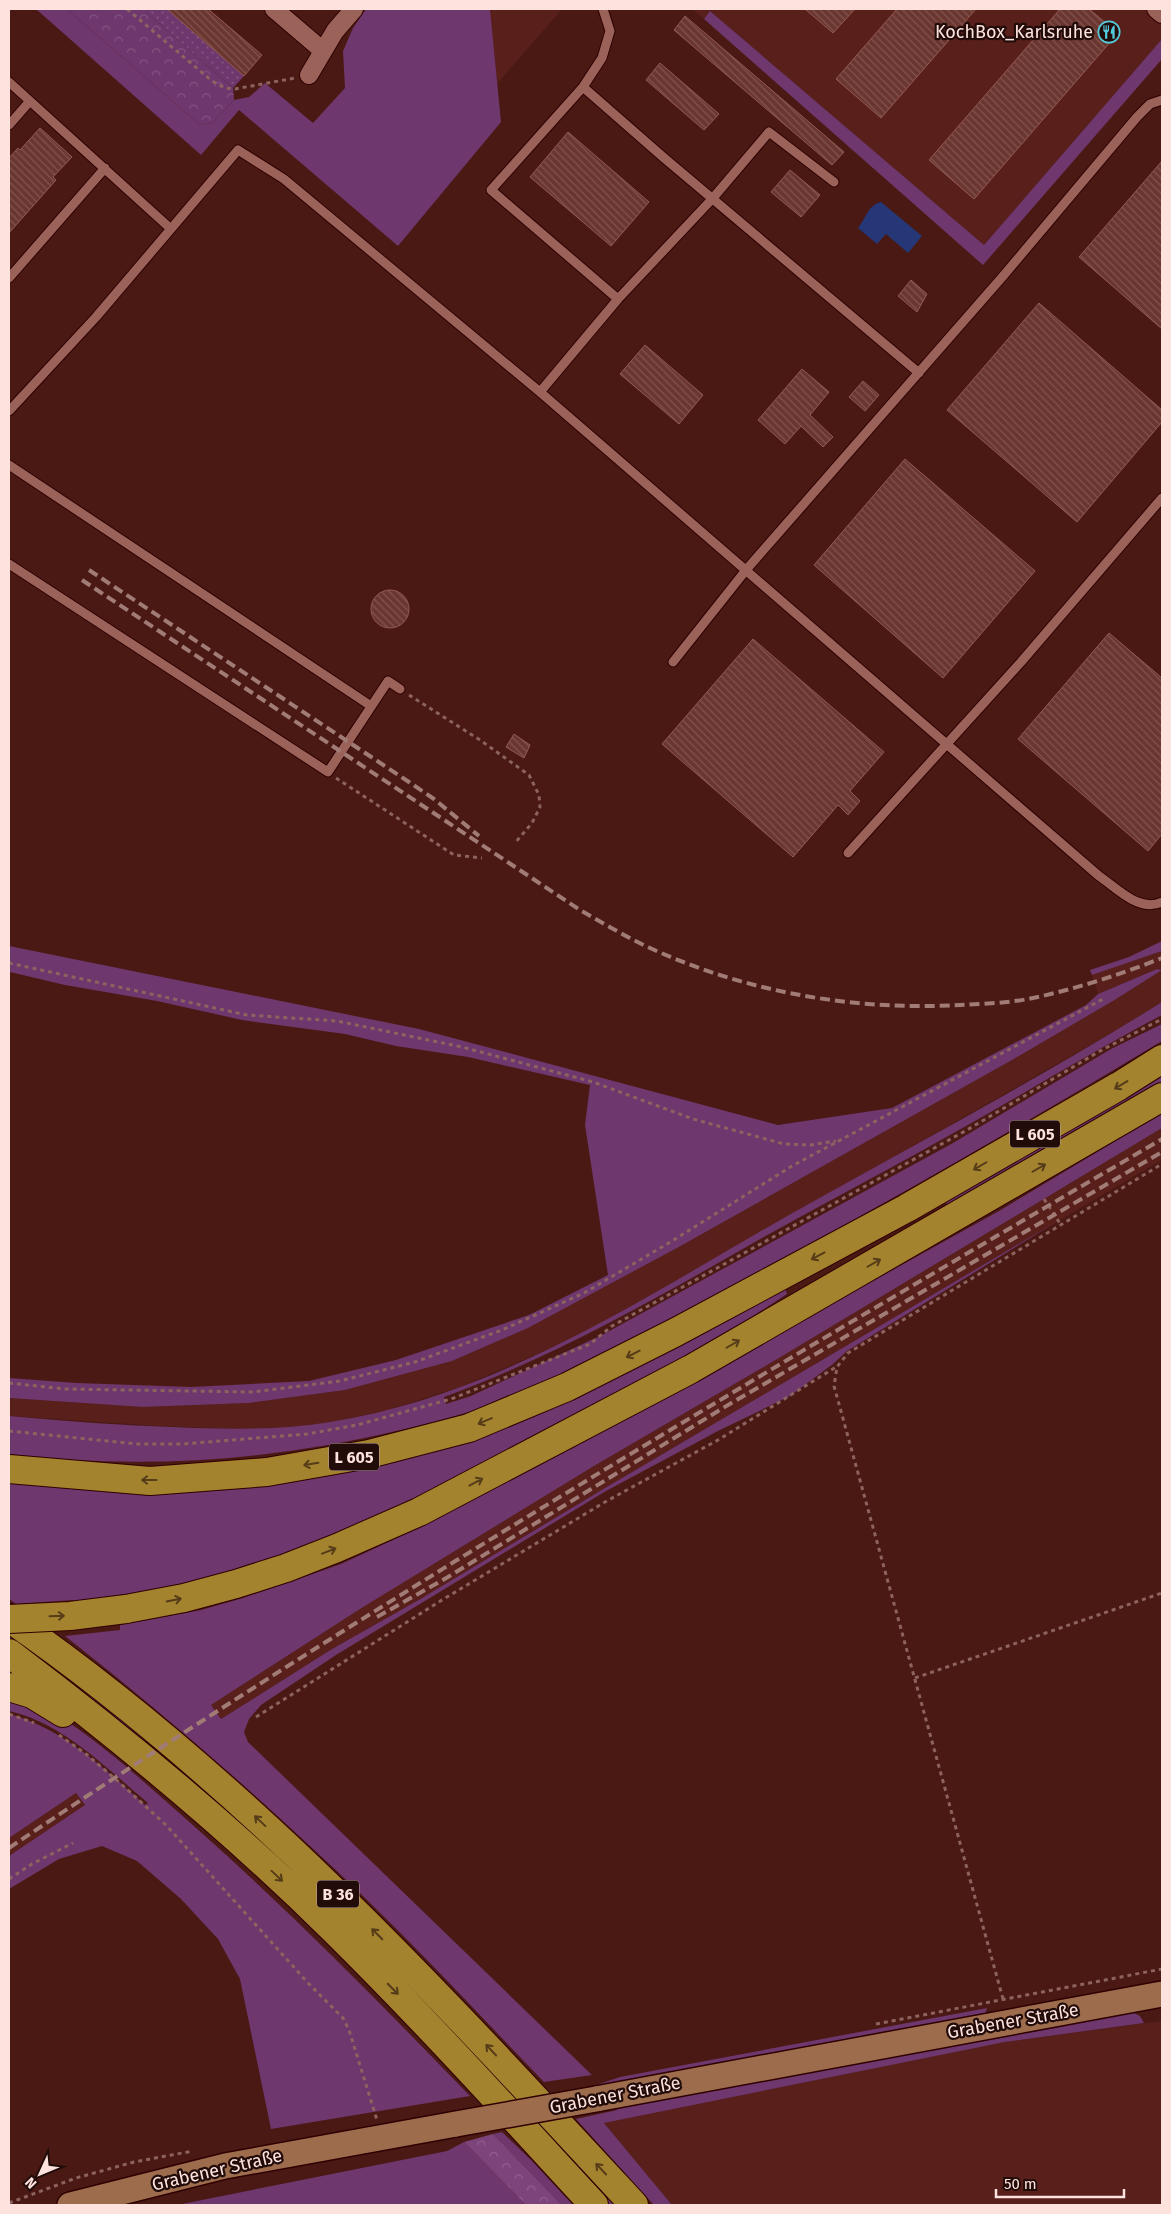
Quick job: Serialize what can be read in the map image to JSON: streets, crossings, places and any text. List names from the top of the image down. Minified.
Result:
{"streets":{"highway":["L 605","B 36"],"street":["Grabener Straße"]},"crossings":[["L 605","B 36"]],"places":{"restaurant":["KochBox_Karlsruhe"]},"scale_bar":"50 m","north":"bottom left"}
